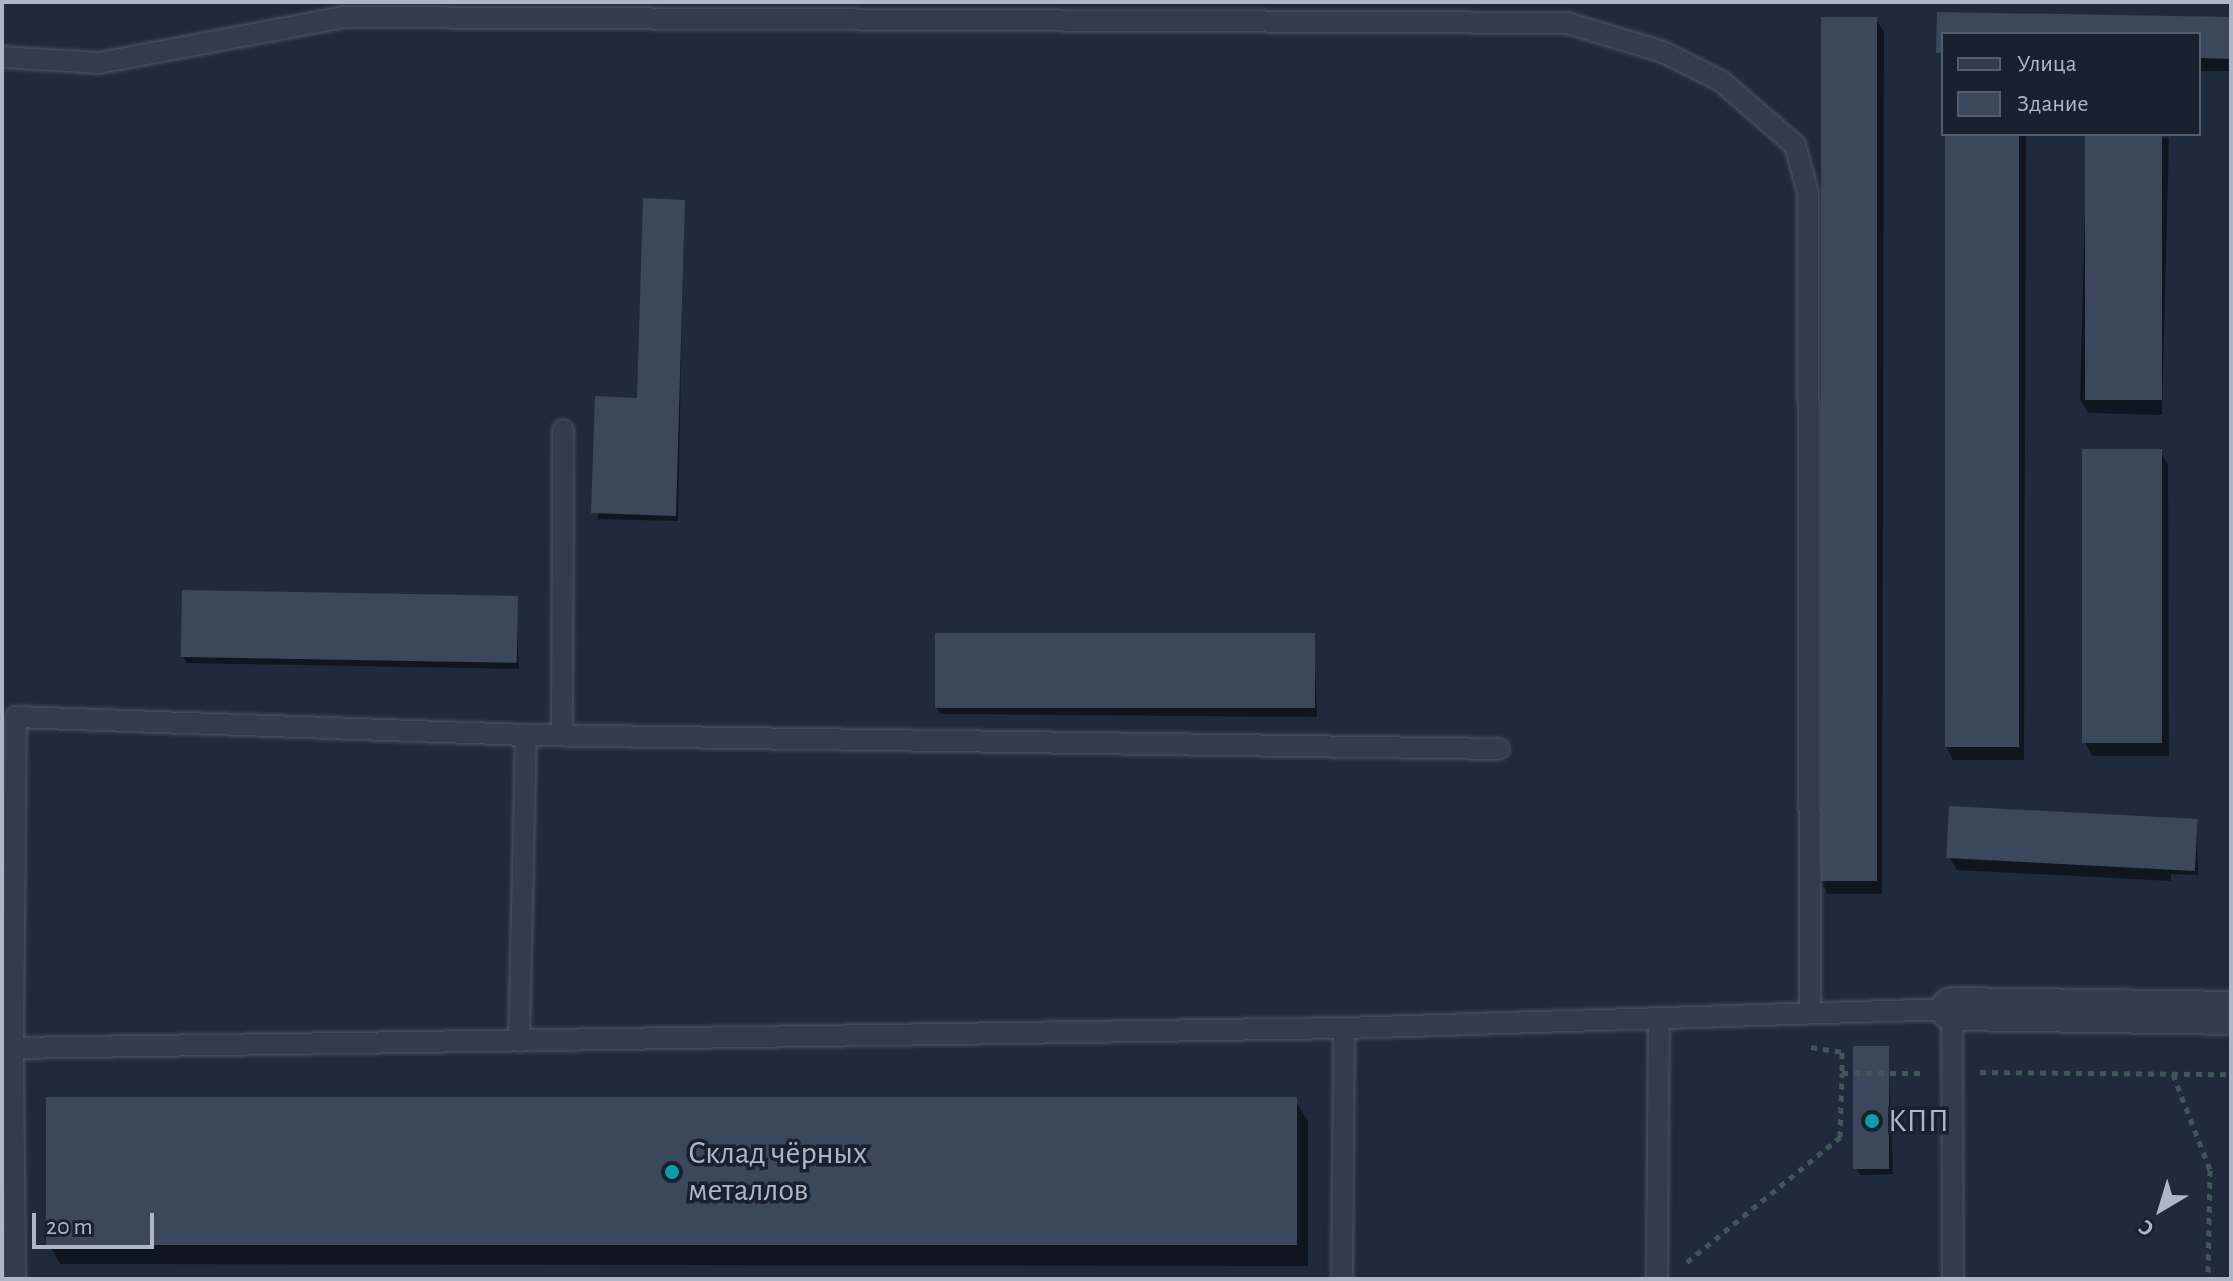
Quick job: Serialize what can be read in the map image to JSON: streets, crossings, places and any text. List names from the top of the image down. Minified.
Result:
{"places":["КПП","Склад чёрных металлов"],"legend":["Улица","Здание"],"scale_bar":"20 m","north":"bottom left"}
